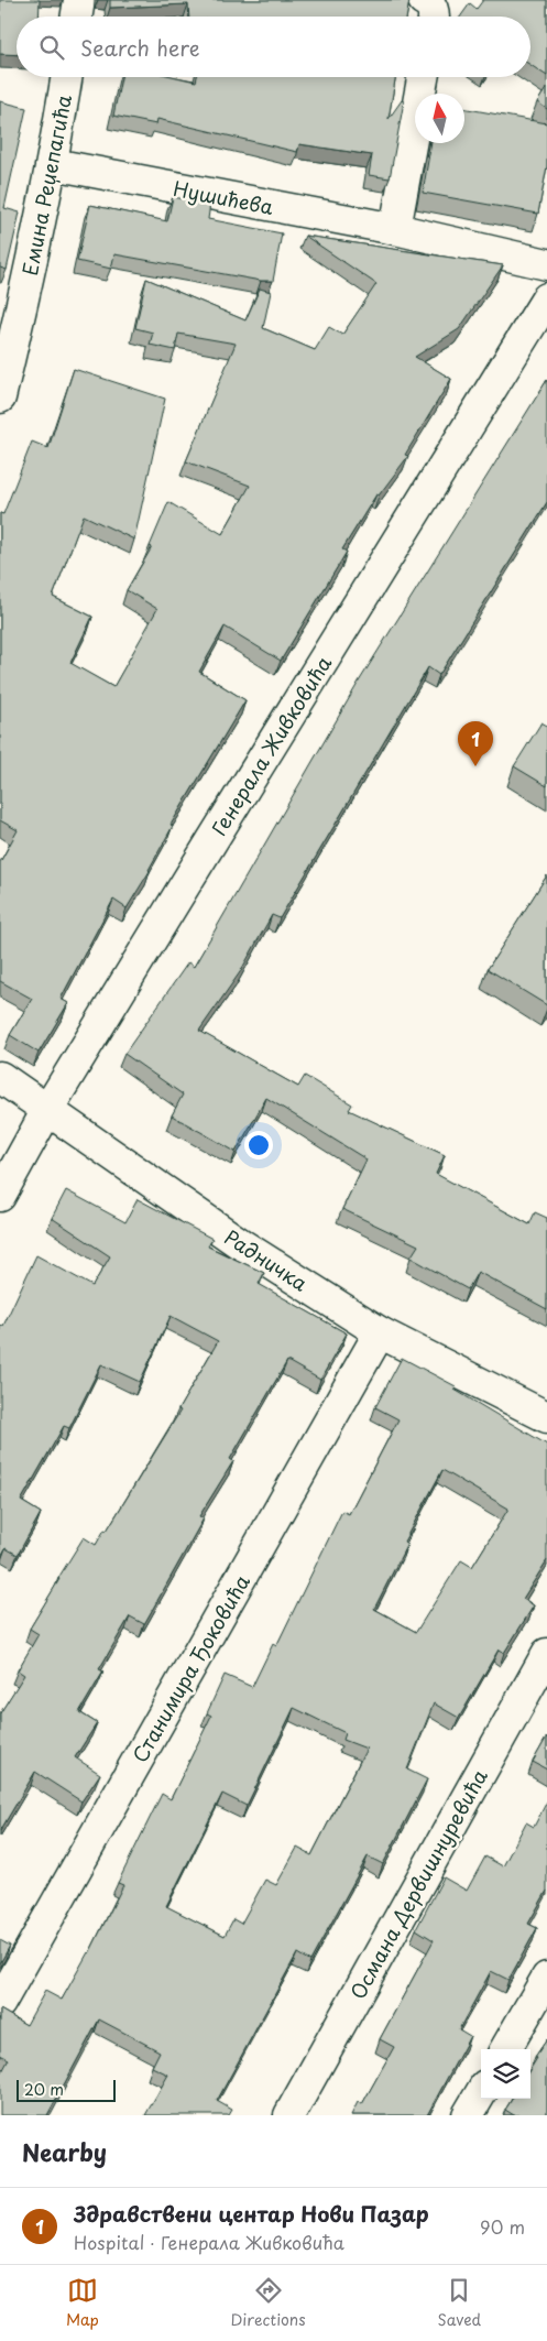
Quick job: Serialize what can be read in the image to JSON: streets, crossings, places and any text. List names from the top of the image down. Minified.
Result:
{"streets":{"street":["Емина Реџепагића","Нушићева","Генерала Живковића","Радничка","Станимира Ђоковића","Османа Дервишнуревића"]},"crossings":[["Емина Реџепагића","Нушићева"],["Генерала Живковића","Радничка"],["Радничка","Станимира Ђоковића"]],"scale_bar":"20 m","north":"top","page":{"search":"Search here","pins":"1","scale":"20 m","heading":"Nearby","list":[{"mark":"1","name":"Здравствени центар Нови Пазар","note":"Hospital · Генерала Живковића","value":"90 m"}],"nav":["Map","Directions","Saved"]}}
